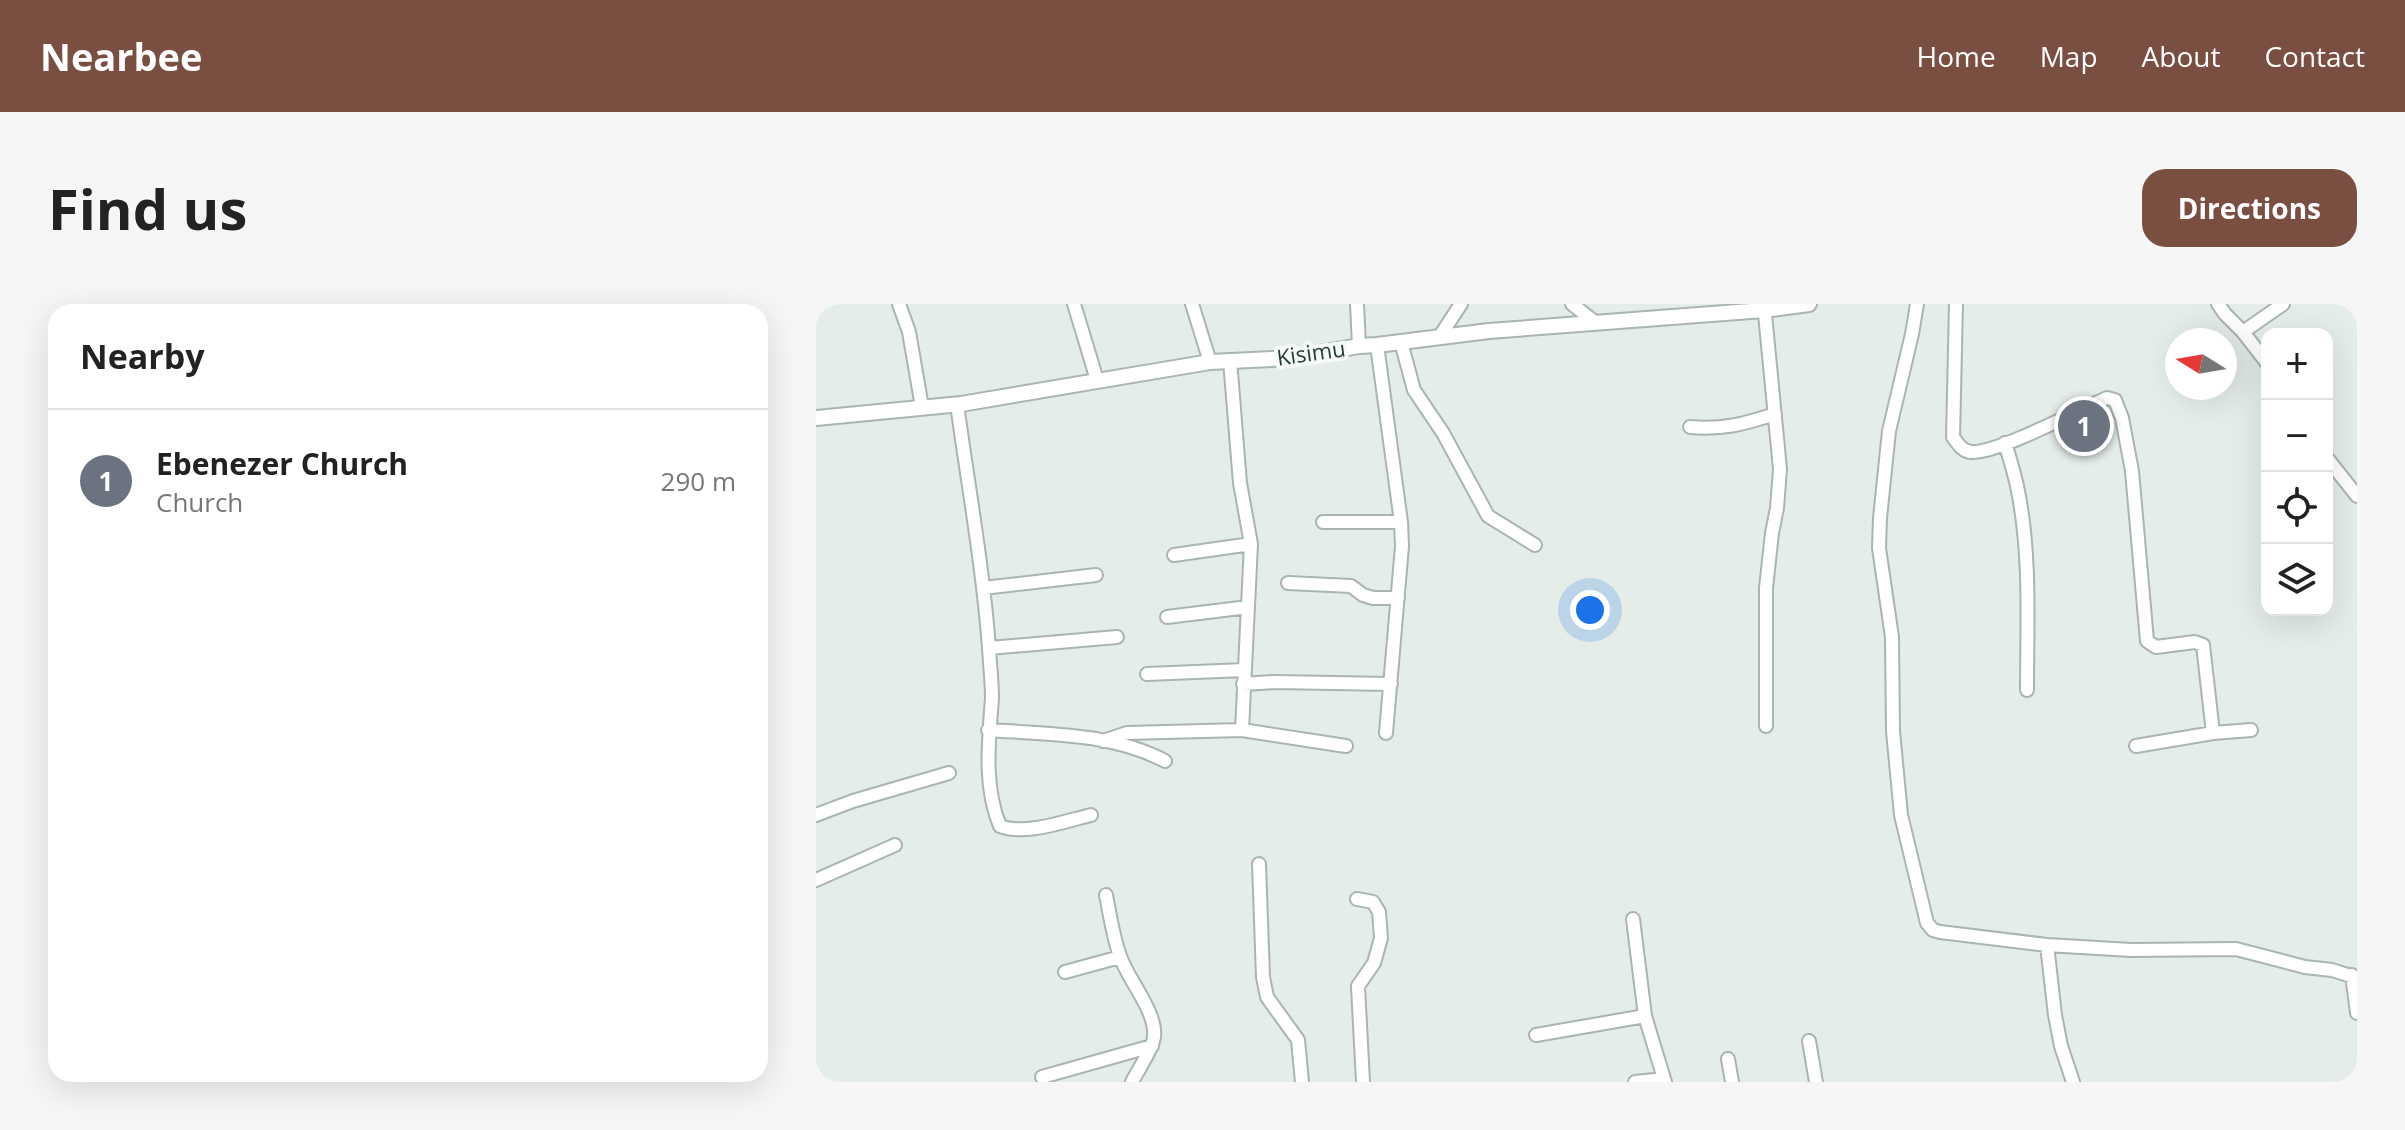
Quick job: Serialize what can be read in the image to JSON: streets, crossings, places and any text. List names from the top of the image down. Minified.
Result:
{"streets":{"street":["Kisimu"]},"north":"left","page":{"header":"Nearbee","nav":["Home","Map","About","Contact"],"buttons":"Directions","title":"Find us","heading":"Nearby","map_buttons":["+","−"],"pins":"1","list":[{"mark":"1","name":"Ebenezer Church","note":"Church","value":"290 m"}]}}
